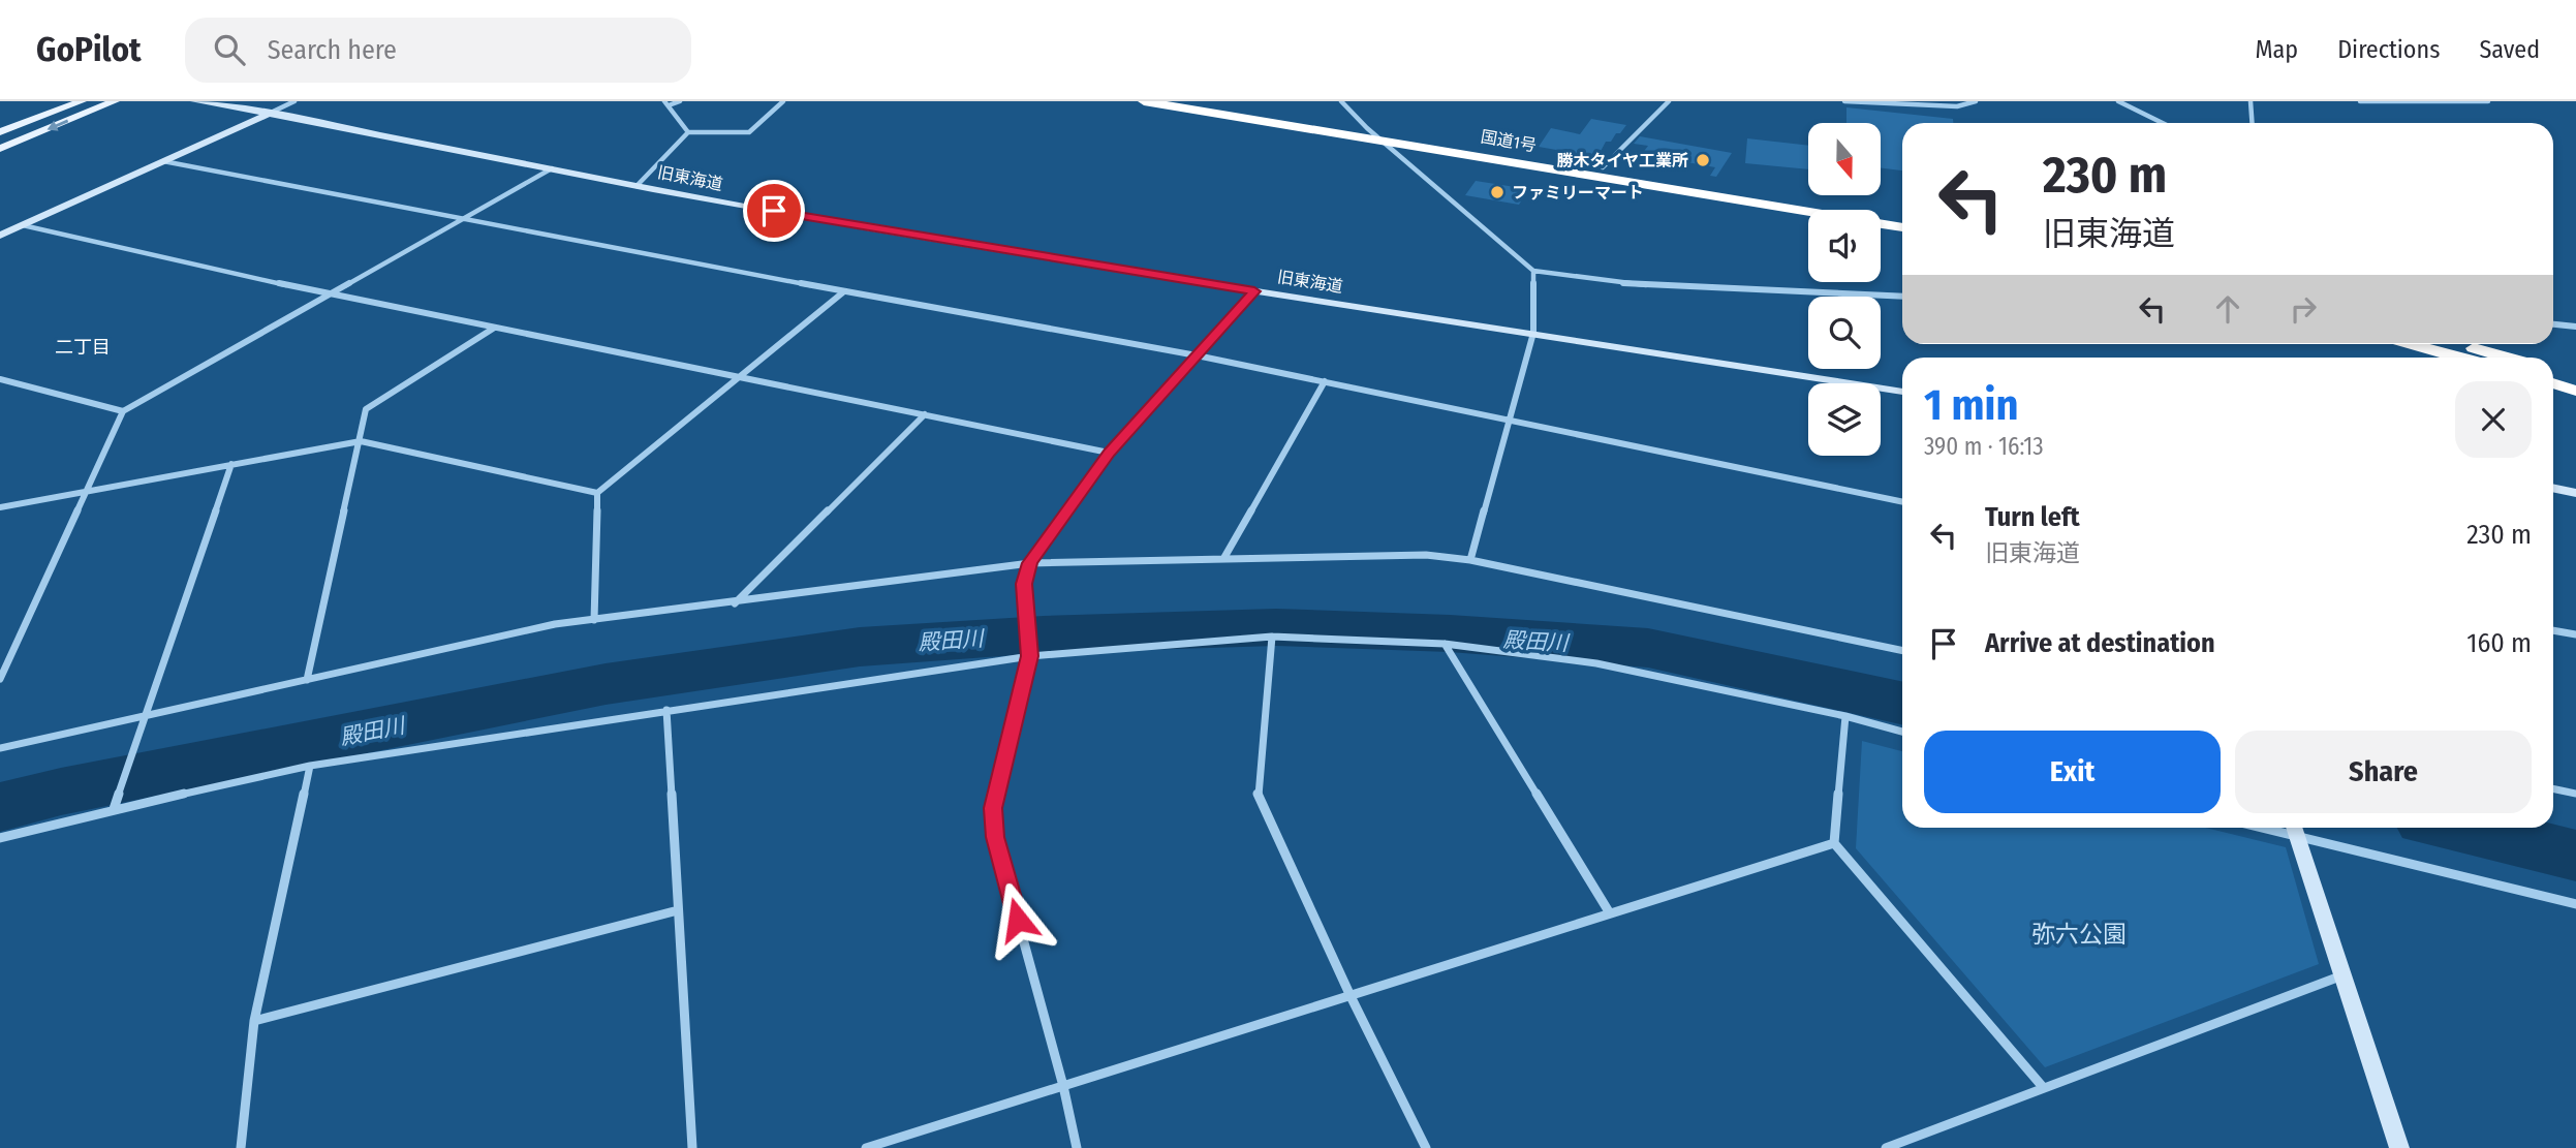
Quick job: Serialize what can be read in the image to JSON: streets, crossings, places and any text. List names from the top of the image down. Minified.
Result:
{"streets":{"highway":["国道1号"],"street":["旧東海道"]},"districts":["二丁目"],"water":["殿田川"],"parks":["弥六公園"],"places":["勝木タイヤ工業所","ファミリーマート"],"north":"bottom","page":{"header":"GoPilot","search":"Search here","nav":["Map","Directions","Saved"],"turn":["230 m","旧東海道"],"heading":["1 min","390 m · 16:13"],"list":[{"name":"Turn left","note":"旧東海道","value":"230 m"},{"name":"Arrive at destination","value":"160 m"}],"buttons":["Exit","Share"]}}
